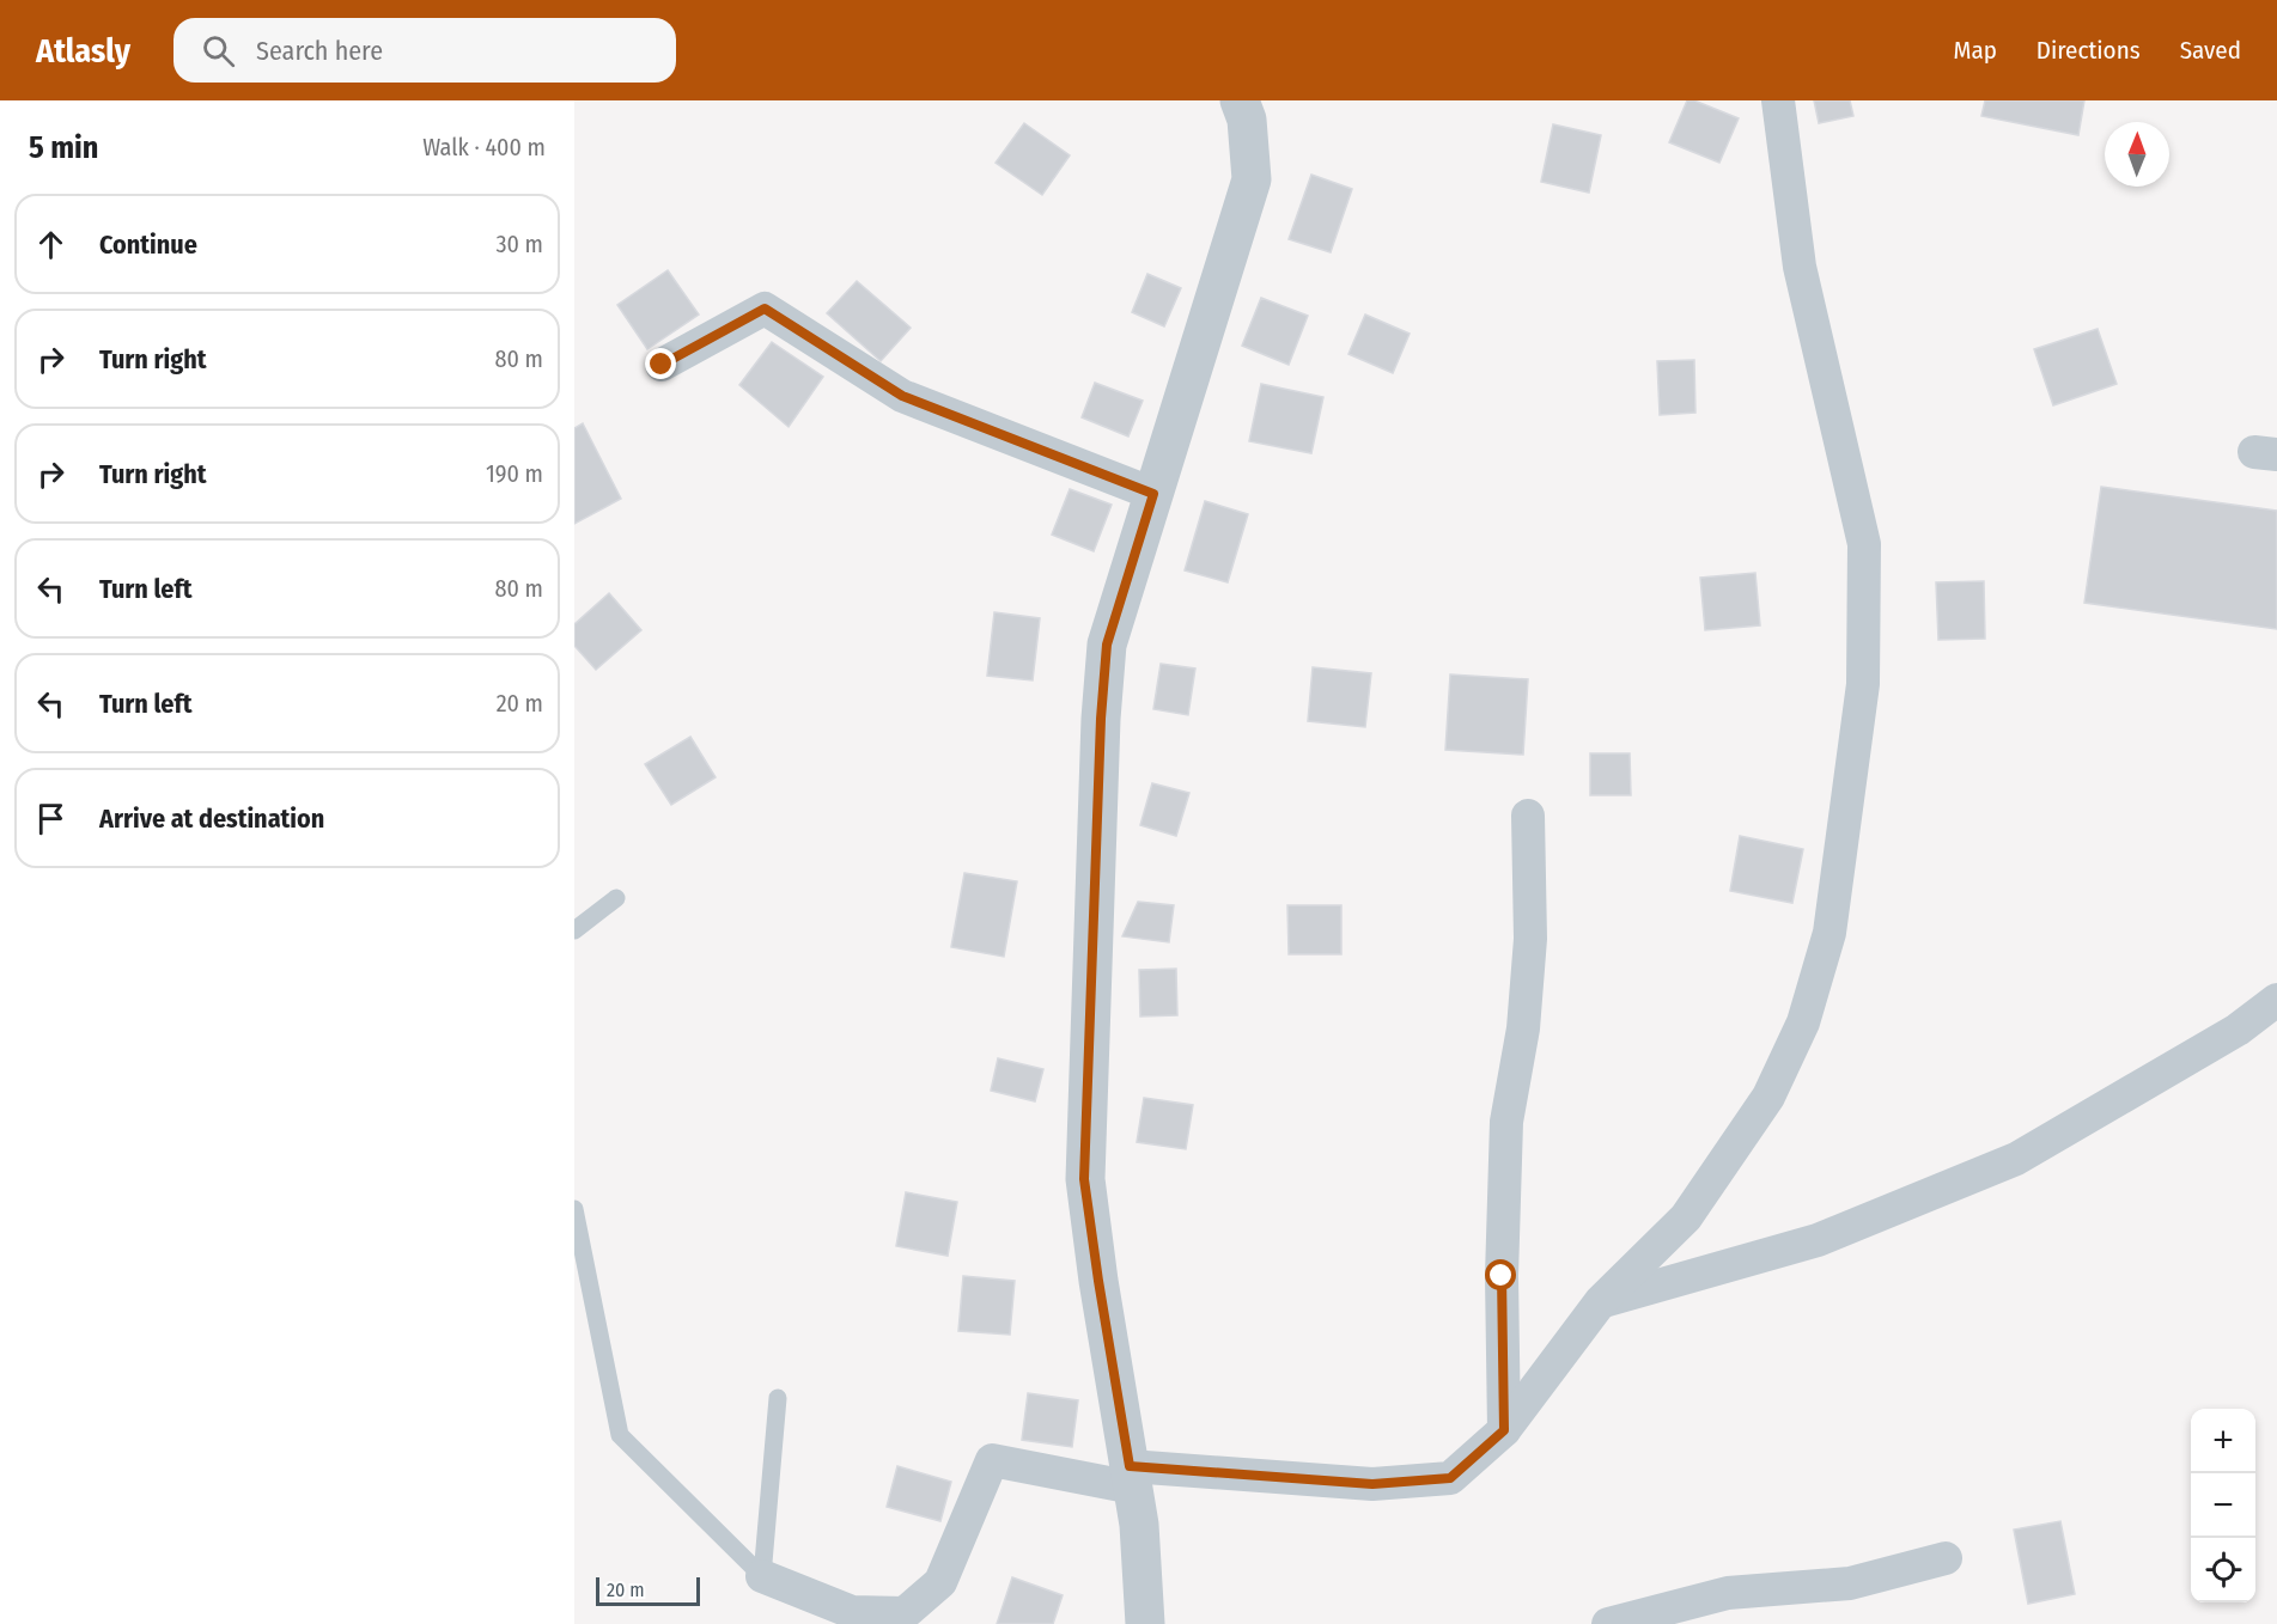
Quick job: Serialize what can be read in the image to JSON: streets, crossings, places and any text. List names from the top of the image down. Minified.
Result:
{"scale_bar":"20 m","north":"top","page":{"header":"Atlasly","search":"Search here","nav":["Map","Directions","Saved"],"heading":["5 min","Walk · 400 m"],"list":[["Continue","30 m"],["Turn right","80 m"],["Turn right","190 m"],["Turn left","80 m"],["Turn left","20 m"],"Arrive at destination"],"map_buttons":["+","−"],"scale":"20 m"}}
